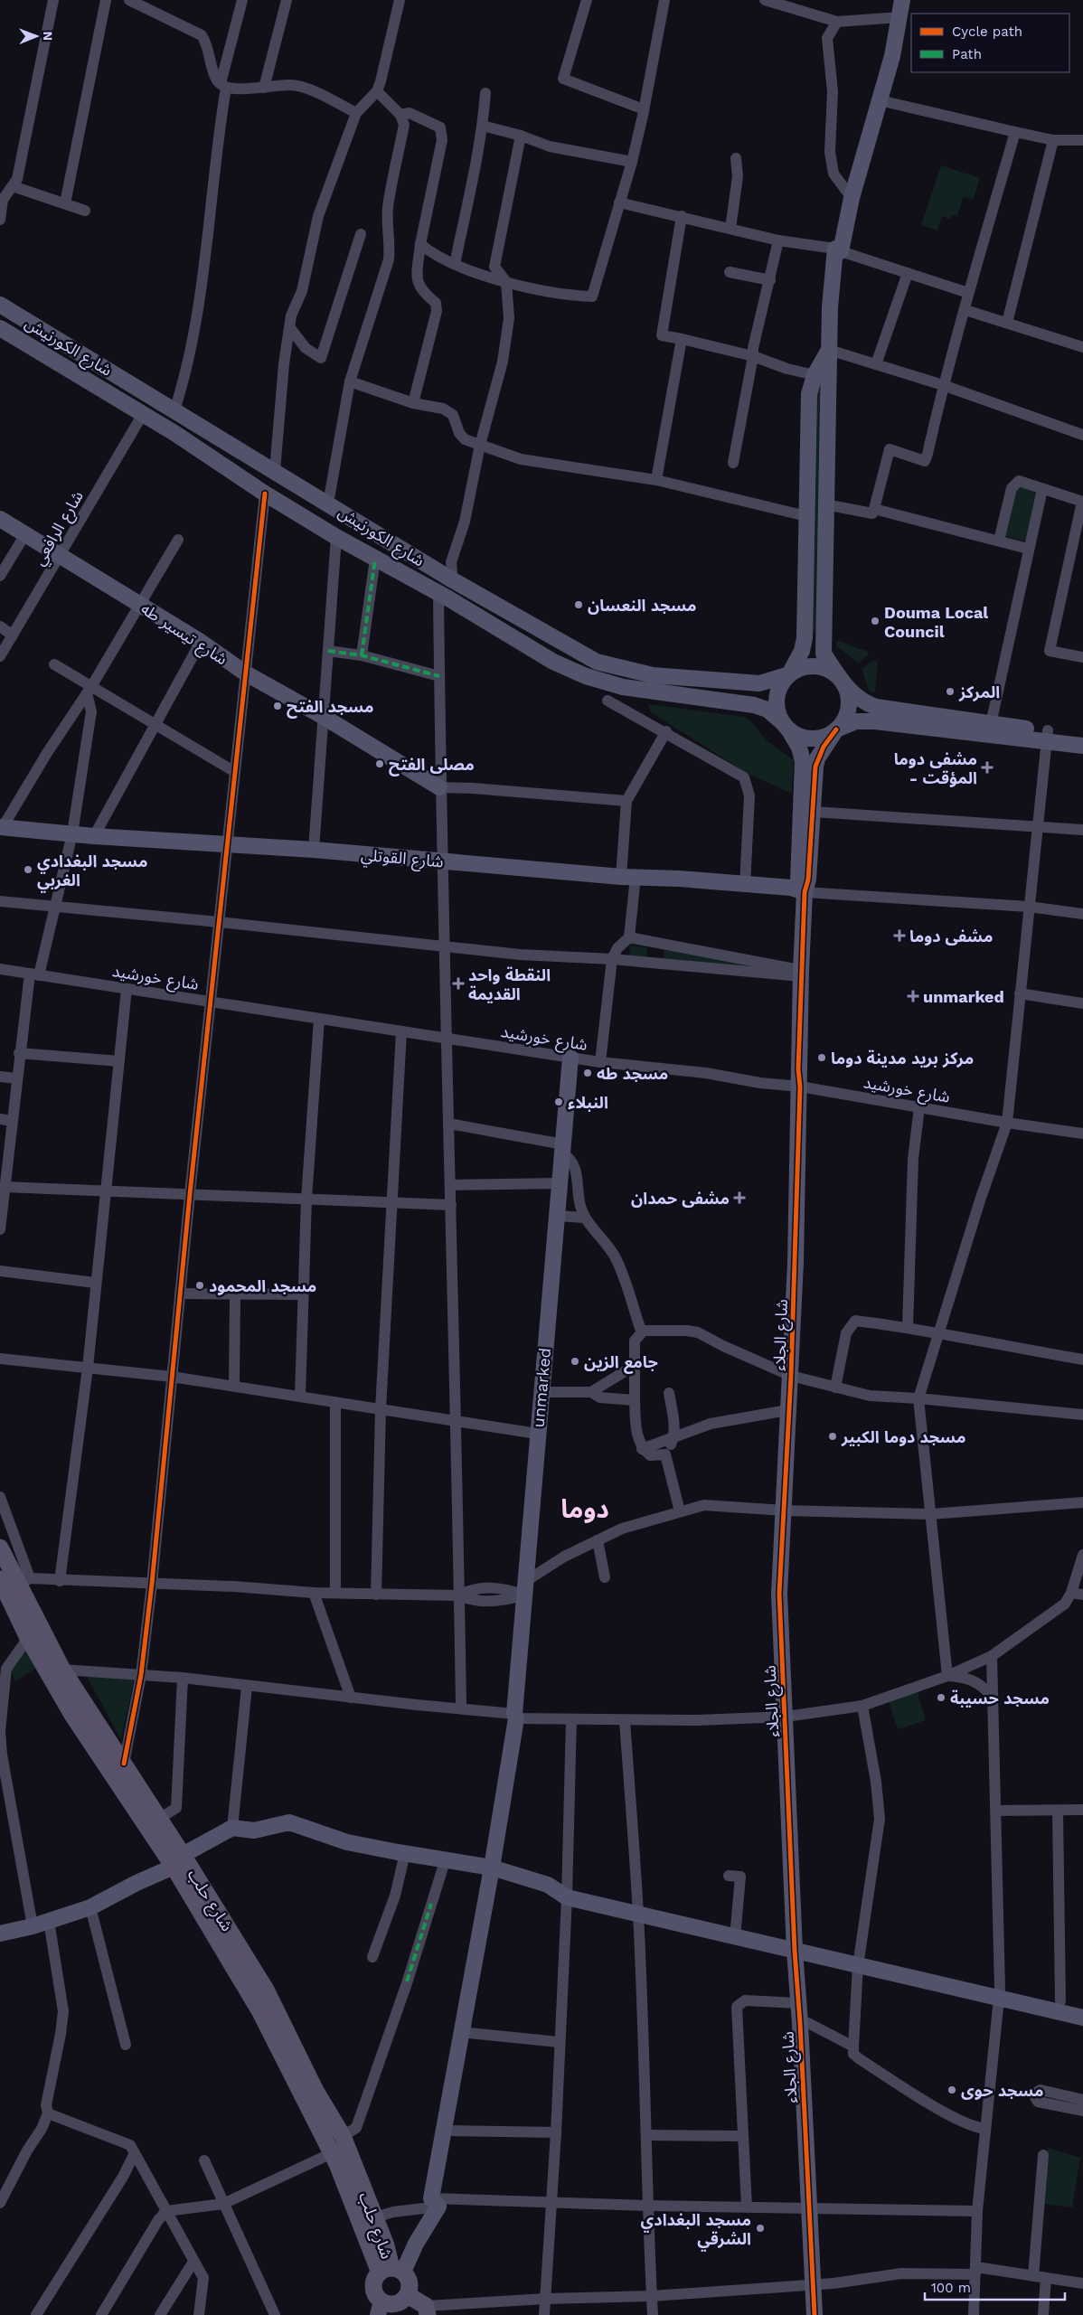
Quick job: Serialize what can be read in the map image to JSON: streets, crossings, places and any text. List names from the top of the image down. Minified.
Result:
{"streets":{"main road":["شارع حلب"],"street":["شارع الكورنيش","شارع الرافعي","شارع تيسير طه","شارع القوتلي","شارع خورشيد","شارع الجلاء","unmarked"]},"crossings":[["شارع الكورنيش","شارع الرافعي"],["شارع الرافعي","شارع تيسير طه"],["شارع القوتلي","شارع الجلاء"],["شارع خورشيد","شارع الجلاء"],["شارع خورشيد","unmarked"]],"districts":["دوما"],"places":{"other":["مسجد النعسان","Douma Local Council","المركز","مسجد الفتح","مصلى الفتح","مسجد البغدادي الغربي","مركز بريد مدينة دوما","مسجد طه","النبلاء","مسجد المحمود","جامع الزين","مسجد دوما الكبير","مسجد حسيبة","مسجد حوى","مسجد البغدادي الشرقي"],"health":["مشفى دوما - المؤقت","مشفى دوما","النقطة واحد القديمة","unmarked","مشفى حمدان"]},"legend":["Cycle path","Path"],"scale_bar":"100 m","north":"right"}
